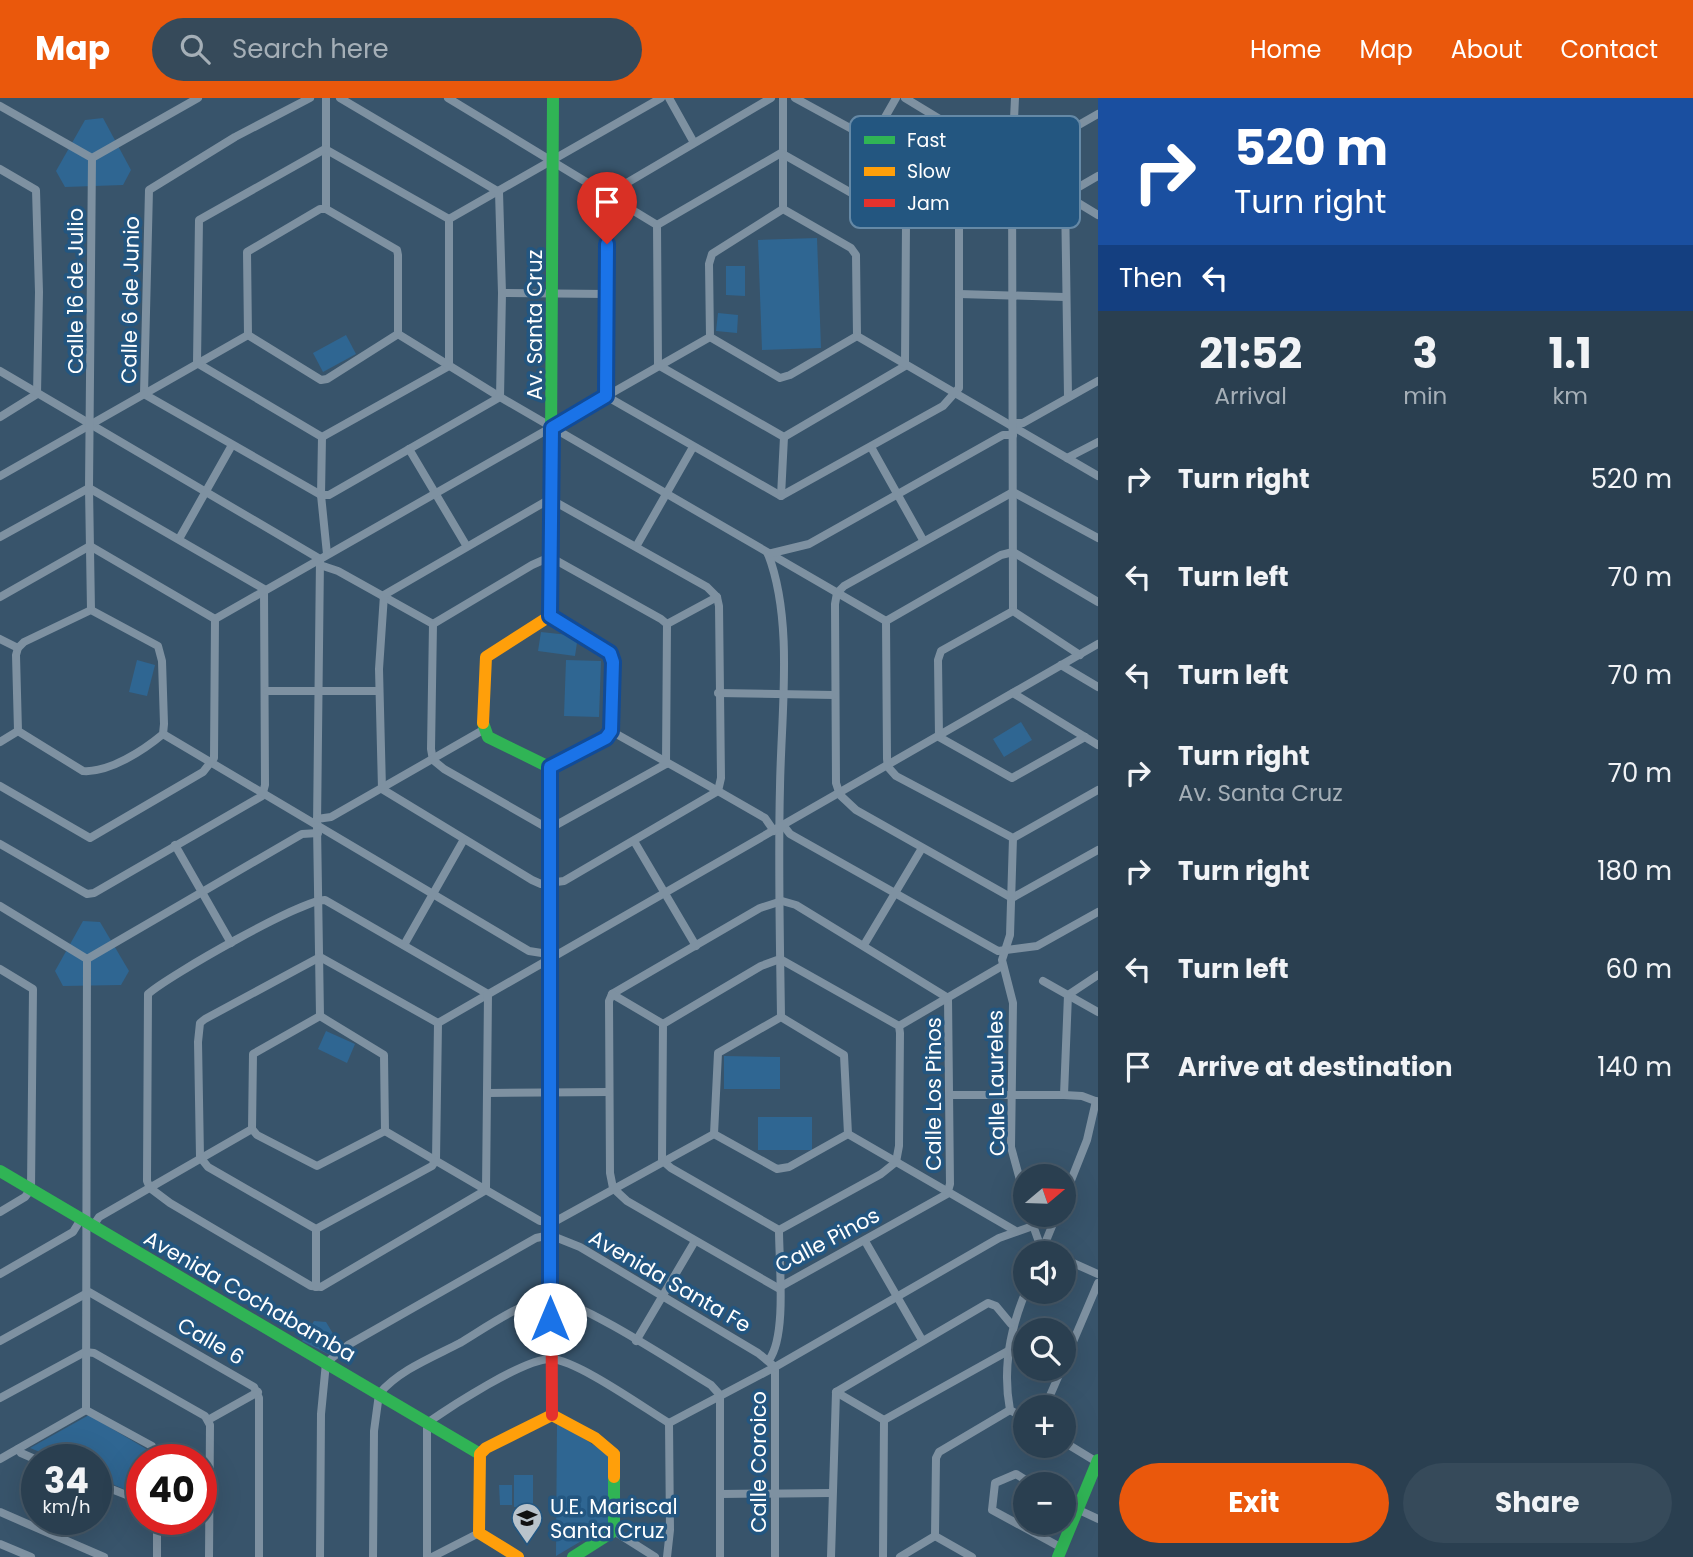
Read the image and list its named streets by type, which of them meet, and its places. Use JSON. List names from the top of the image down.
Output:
{
  "streets": {
    "street": [
      "Calle 16 de Julio",
      "Calle 6 de Junio",
      "Av. Santa Cruz",
      "Calle Laureles",
      "Calle Los Pinos",
      "Calle Pinos",
      "Avenida Santa Fe",
      "Avenida Cochabamba",
      "Calle 6",
      "Calle Coroico"
    ]
  },
  "crossings": [
    ["Calle Los Pinos", "Calle Pinos"],
    ["Calle Pinos", "Calle Coroico"],
    ["Avenida Santa Fe", "Calle Coroico"]
  ],
  "places": {
    "school or university": ["U.E. Mariscal Santa Cruz"]
  },
  "legend": ["Fast", "Slow", "Jam"],
  "north": "right",
  "page": {
    "header": "Map",
    "search": "Search here",
    "nav": [
      "Home",
      "Map",
      "About",
      "Contact"
    ],
    "turn": ["520 m", "Turn right"],
    "then": "Then",
    "eta": [
      "21:52",
      "Arrival",
      "3",
      "min",
      "1.1",
      "km"
    ],
    "list": [
      {
        "name": "Turn right",
        "value": "520 m"
      },
      {
        "name": "Turn left",
        "value": "70 m"
      },
      {
        "name": "Turn left",
        "value": "70 m"
      },
      {
        "name": "Turn right",
        "note": "Av. Santa Cruz",
        "value": "70 m"
      },
      {
        "name": "Turn right",
        "value": "180 m"
      },
      {
        "name": "Turn left",
        "value": "60 m"
      },
      {
        "name": "Arrive at destination",
        "value": "140 m"
      }
    ],
    "map_buttons": ["+", "−"],
    "speed": "34 km/h",
    "limit": "40",
    "buttons": ["Exit", "Share"]
  }
}
